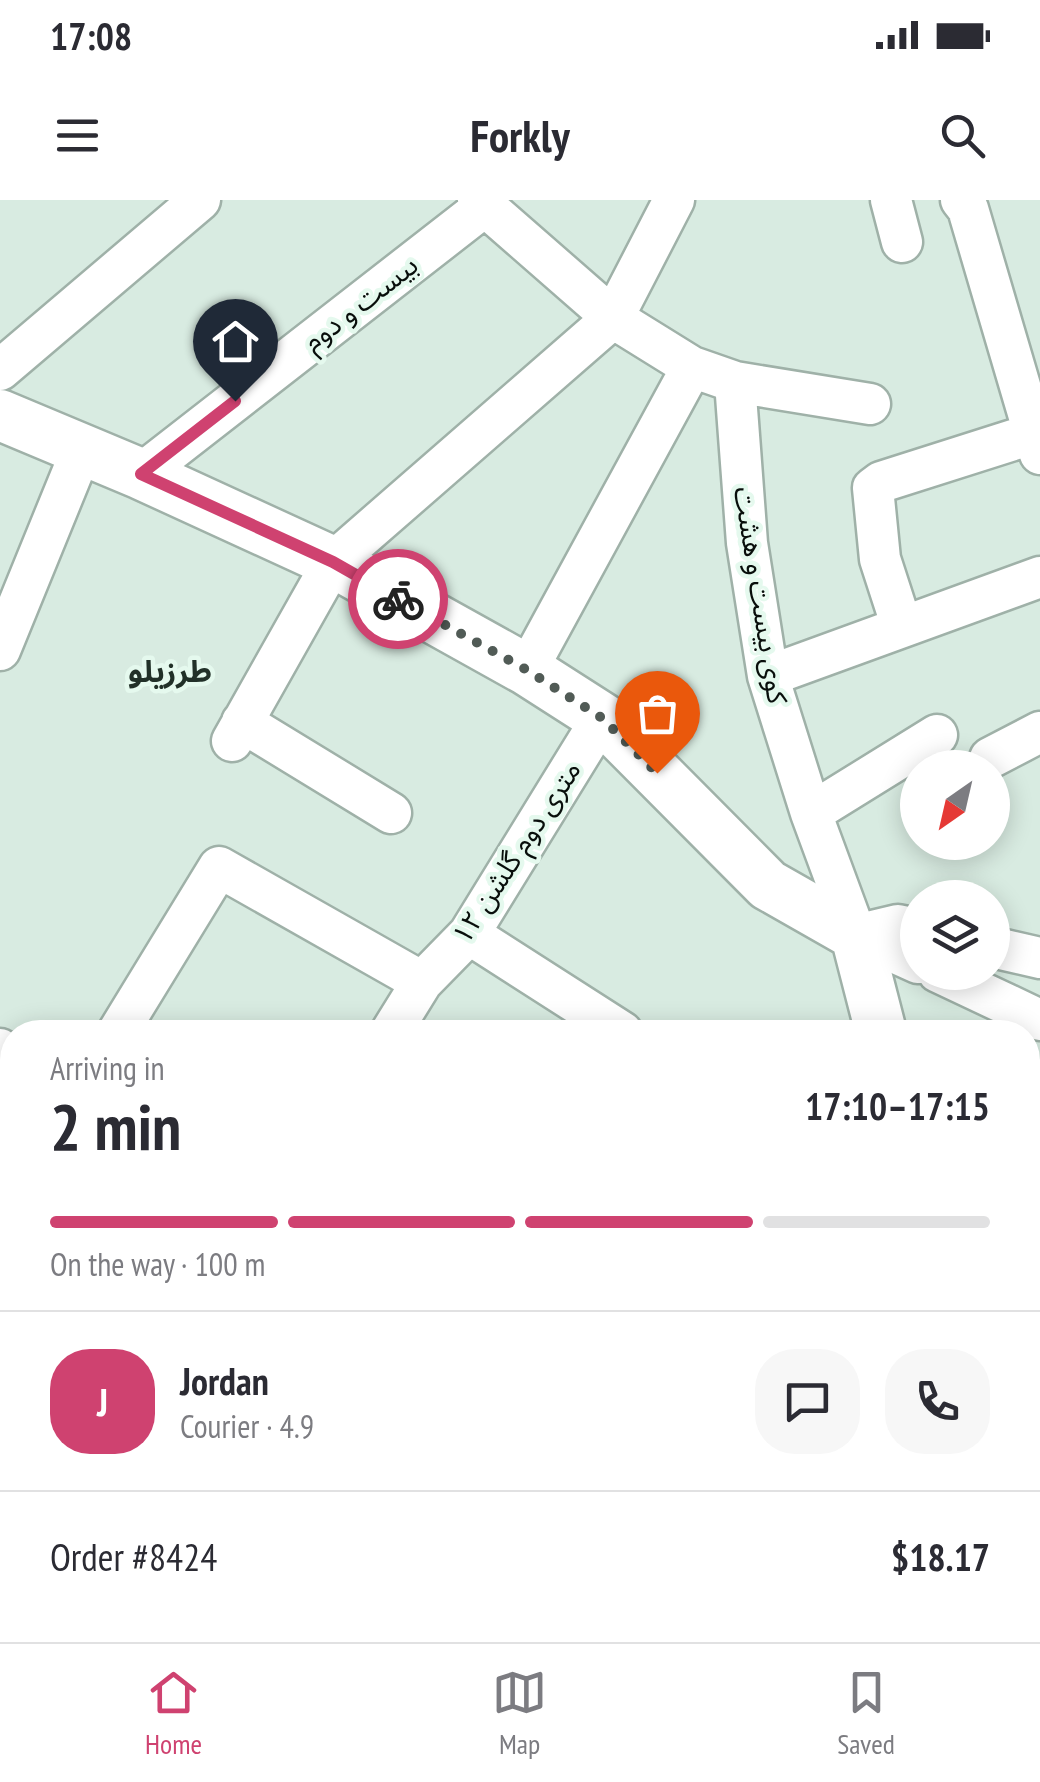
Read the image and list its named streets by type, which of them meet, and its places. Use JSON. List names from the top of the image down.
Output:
{
  "streets": {
    "street": ["بیست و دوم", "کوی بیست و هشت", "۱۲ متری دوم گلشن"]
  },
  "districts": ["طرزیلو"],
  "north": "bottom left",
  "page": {
    "status": "17:08",
    "header": "Forkly",
    "heading": ["2 min", "Arriving in", "17:10–17:15"],
    "panel": [
      "Jordan",
      "Courier · 4.9",
      "Order #8424",
      "$18.17"
    ],
    "bar": "On the way · 100 m",
    "round": "J",
    "tabs": ["Home", "Map", "Saved"]
  }
}
